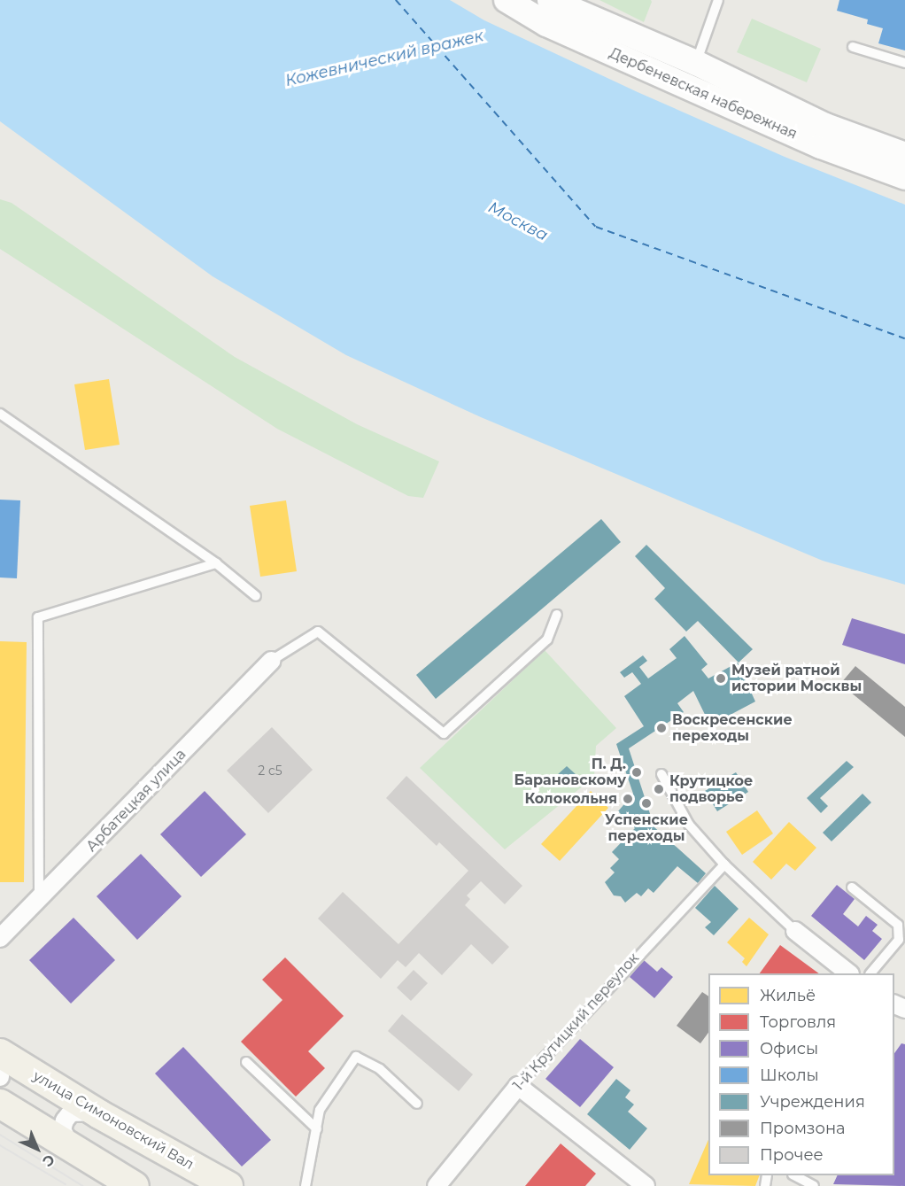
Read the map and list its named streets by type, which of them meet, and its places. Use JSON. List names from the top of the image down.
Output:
{
  "streets": {
    "main road": ["Дербеневская набережная", "улица Симоновский Вал"],
    "street": ["Арбатецкая улица", "1-й Крутицкий переулок"]
  },
  "water": ["Кожевнический вражек", "Москва"],
  "places": [
    "Музей ратной истории Москвы",
    "Воскресенские переходы",
    "П. Д. Барановскому",
    "Крутицкое подворье",
    "Колокольня",
    "Успенские переходы"
  ],
  "house_numbers": ["2 c5"],
  "legend": [
    "Жильё",
    "Торговля",
    "Офисы",
    "Школы",
    "Учреждения",
    "Промзона",
    "Прочее"
  ],
  "north": "bottom right"
}
